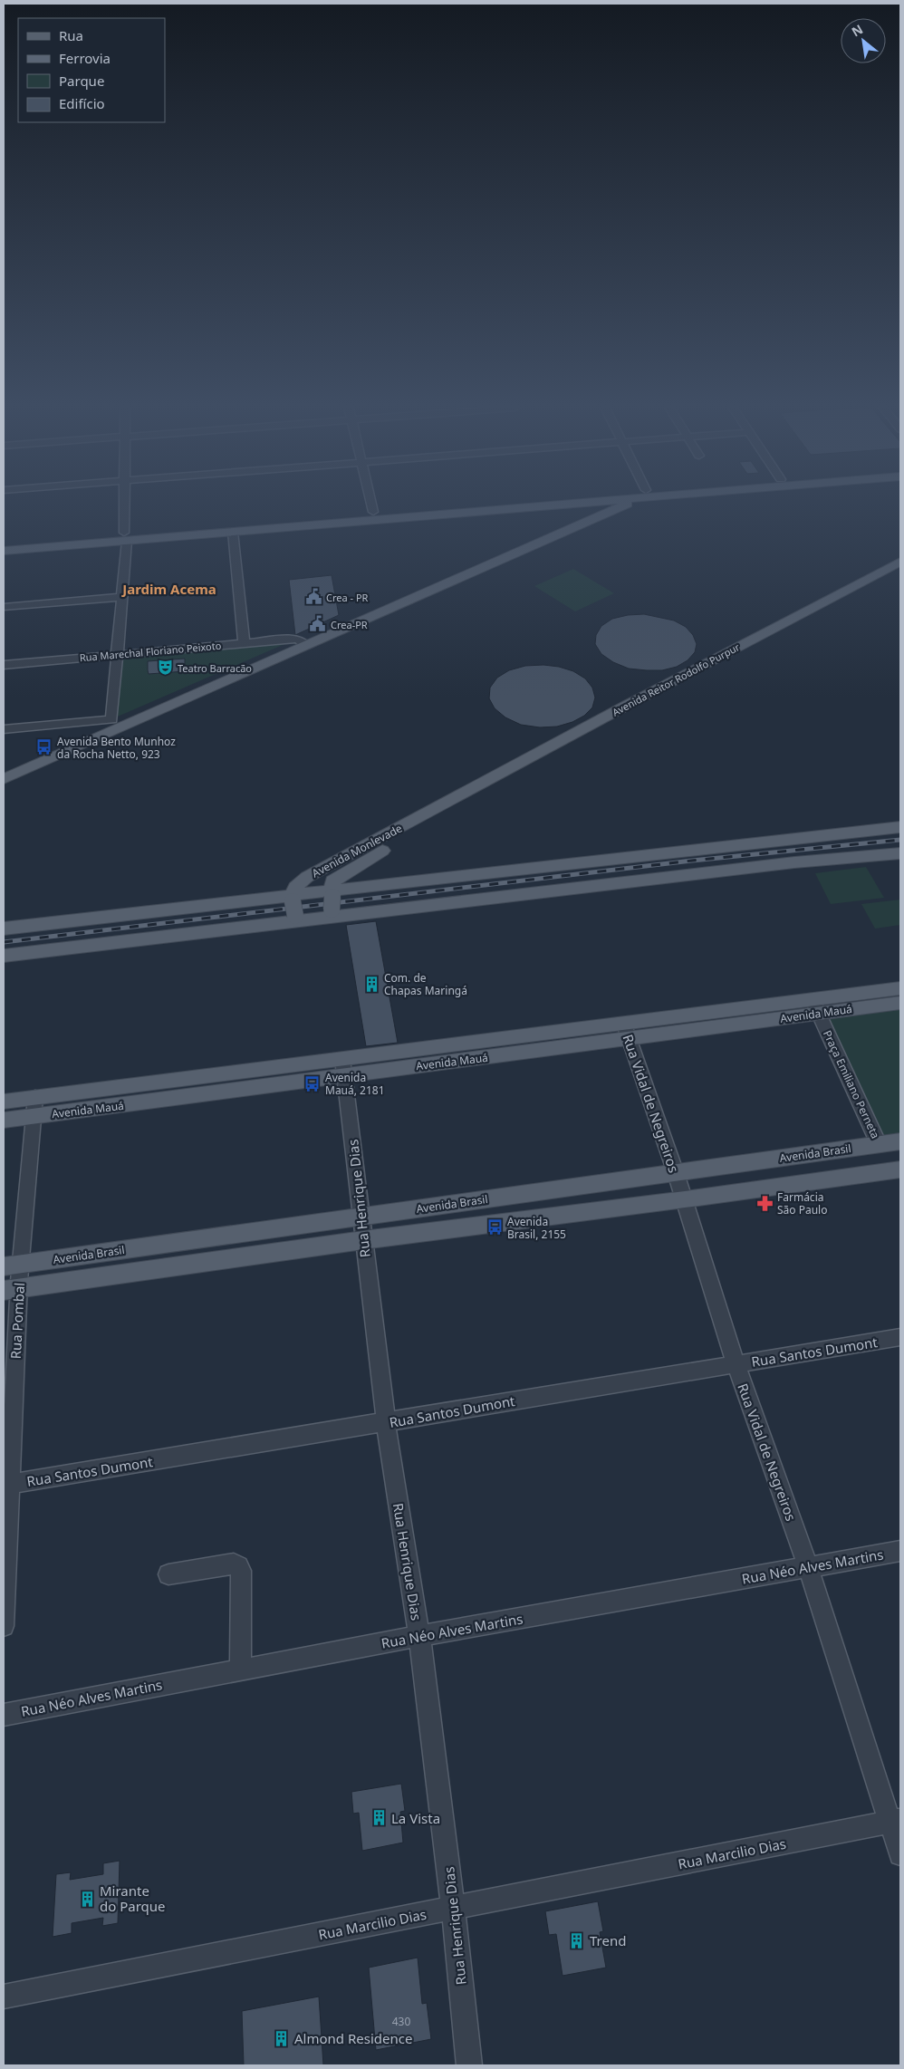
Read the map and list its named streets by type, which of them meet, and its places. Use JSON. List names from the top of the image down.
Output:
{
  "streets": {
    "main road": [
      "Avenida Reitor Rodolfo Purpur",
      "Avenida Monlevade",
      "Avenida Mauá",
      "Avenida Brasil"
    ],
    "street": [
      "Rua Marechal Floriano Peixoto",
      "Praça Emiliano Perneta",
      "Rua Vidal de Negreiros",
      "Rua Henrique Dias",
      "Rua Pombal",
      "Rua Santos Dumont",
      "Rua Néo Alves Martins",
      "Rua Marcilio Dias"
    ]
  },
  "crossings": [
    ["Avenida Reitor Rodolfo Purpur", "Avenida Monlevade"],
    ["Avenida Mauá", "Praça Emiliano Perneta"],
    ["Avenida Mauá", "Rua Vidal de Negreiros"],
    ["Avenida Mauá", "Rua Henrique Dias"],
    ["Avenida Mauá", "Rua Pombal"],
    ["Praça Emiliano Perneta", "Avenida Brasil"],
    ["Rua Vidal de Negreiros", "Avenida Brasil"],
    ["Rua Vidal de Negreiros", "Rua Santos Dumont"],
    ["Rua Vidal de Negreiros", "Rua Néo Alves Martins"],
    ["Rua Vidal de Negreiros", "Rua Marcilio Dias"],
    ["Avenida Brasil", "Rua Henrique Dias"],
    ["Avenida Brasil", "Rua Pombal"],
    ["Rua Henrique Dias", "Rua Santos Dumont"],
    ["Rua Henrique Dias", "Rua Néo Alves Martins"],
    ["Rua Henrique Dias", "Rua Marcilio Dias"],
    ["Rua Pombal", "Rua Santos Dumont"]
  ],
  "districts": ["Jardim Acema"],
  "places": {
    "public building": ["Crea - PR", "Crea-PR"],
    "theatre": ["Teatro Barracão"],
    "bus stop": ["Avenida Bento Munhoz da Rocha Netto, 923", "Avenida Mauá, 2181", "Avenida Brasil, 2155"],
    "building": [
      "Com. de Chapas Maringá",
      "La Vista",
      "Mirante do Parque",
      "Trend",
      "Almond Residence"
    ],
    "pharmacy": ["Farmácia São Paulo"]
  },
  "house_numbers": ["430"],
  "legend": [
    "Rua",
    "Ferrovia",
    "Parque",
    "Edifício"
  ],
  "north": "top left"
}
